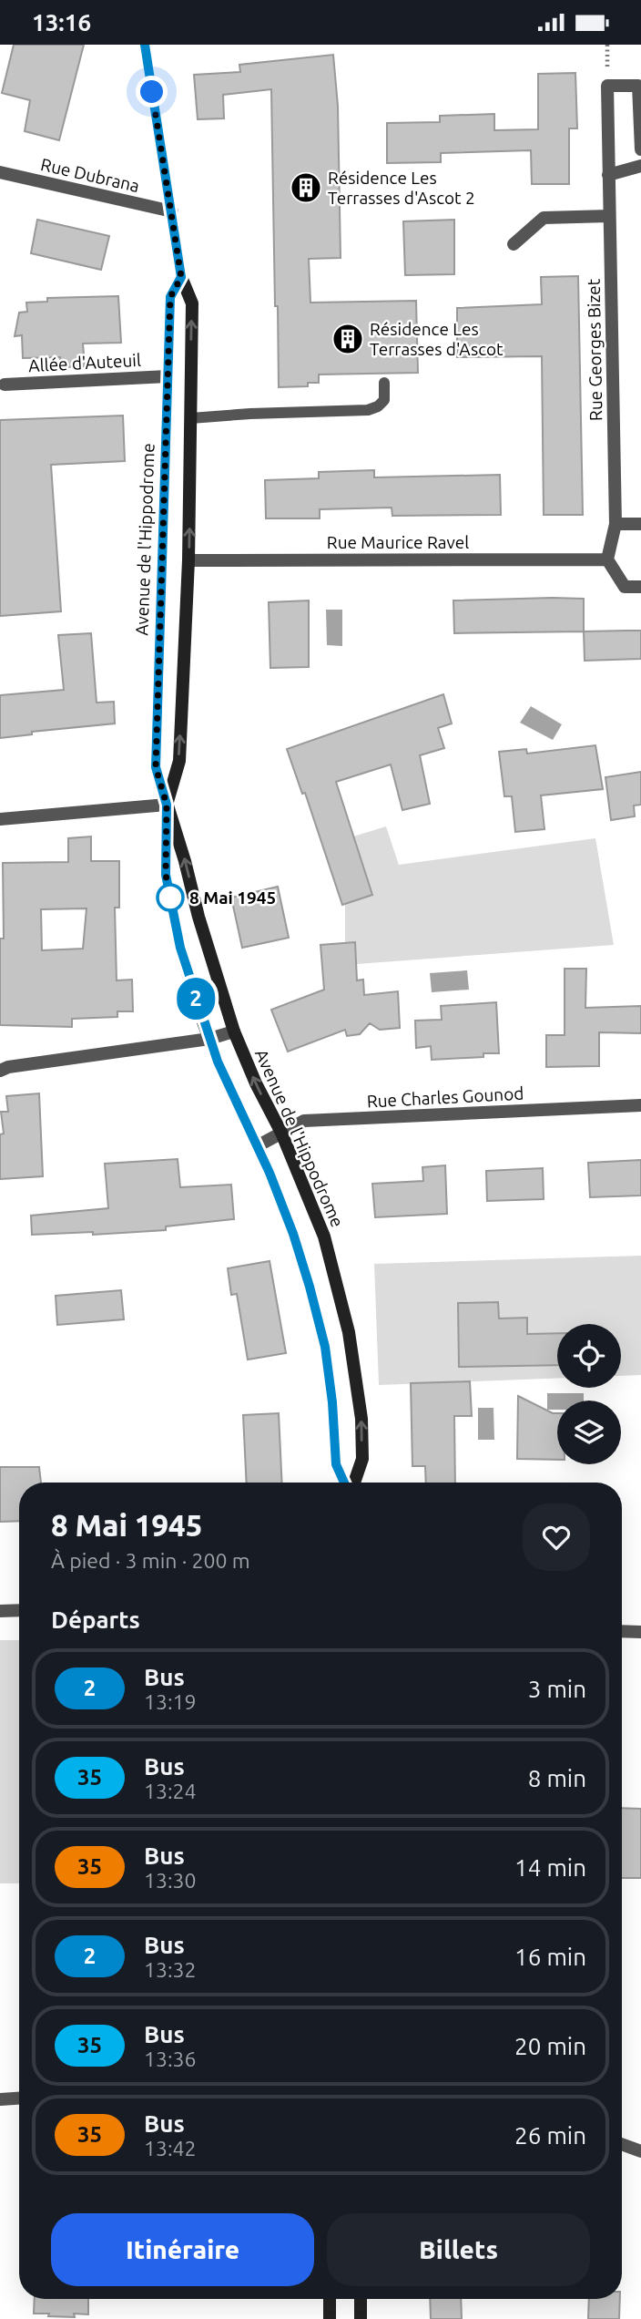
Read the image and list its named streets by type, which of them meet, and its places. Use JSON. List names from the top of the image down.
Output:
{
  "streets": {
    "street": [
      "Rue Dubrana",
      "Rue Georges Bizet",
      "Allée d'Auteuil",
      "Avenue de l'Hippodrome",
      "Rue Maurice Ravel",
      "Rue Charles Gounod"
    ]
  },
  "crossings": [
    ["Rue Dubrana", "Avenue de l'Hippodrome"],
    ["Allée d'Auteuil", "Avenue de l'Hippodrome"],
    ["Avenue de l'Hippodrome", "Rue Maurice Ravel"],
    ["Avenue de l'Hippodrome", "Rue Charles Gounod"]
  ],
  "places": {
    "building": ["Résidence Les Terrasses d'Ascot 2", "Résidence Les Terrasses d'Ascot"],
    "other": ["8 Mai 1945"]
  },
  "lines": ["bus line 2"],
  "page": {
    "status": "13:16",
    "on_map": "2",
    "heading": [
      ["8 Mai 1945", "À pied · 3 min · 200 m"],
      "Départs"
    ],
    "list": [
      {
        "mark": "2",
        "name": "Bus",
        "note": "13:19",
        "value": "3 min"
      },
      {
        "mark": "35",
        "name": "Bus",
        "note": "13:24",
        "value": "8 min"
      },
      {
        "mark": "35",
        "name": "Bus",
        "note": "13:30",
        "value": "14 min"
      },
      {
        "mark": "2",
        "name": "Bus",
        "note": "13:32",
        "value": "16 min"
      },
      {
        "mark": "35",
        "name": "Bus",
        "note": "13:36",
        "value": "20 min"
      },
      {
        "mark": "35",
        "name": "Bus",
        "note": "13:42",
        "value": "26 min"
      }
    ],
    "buttons": ["Itinéraire", "Billets"]
  }
}
